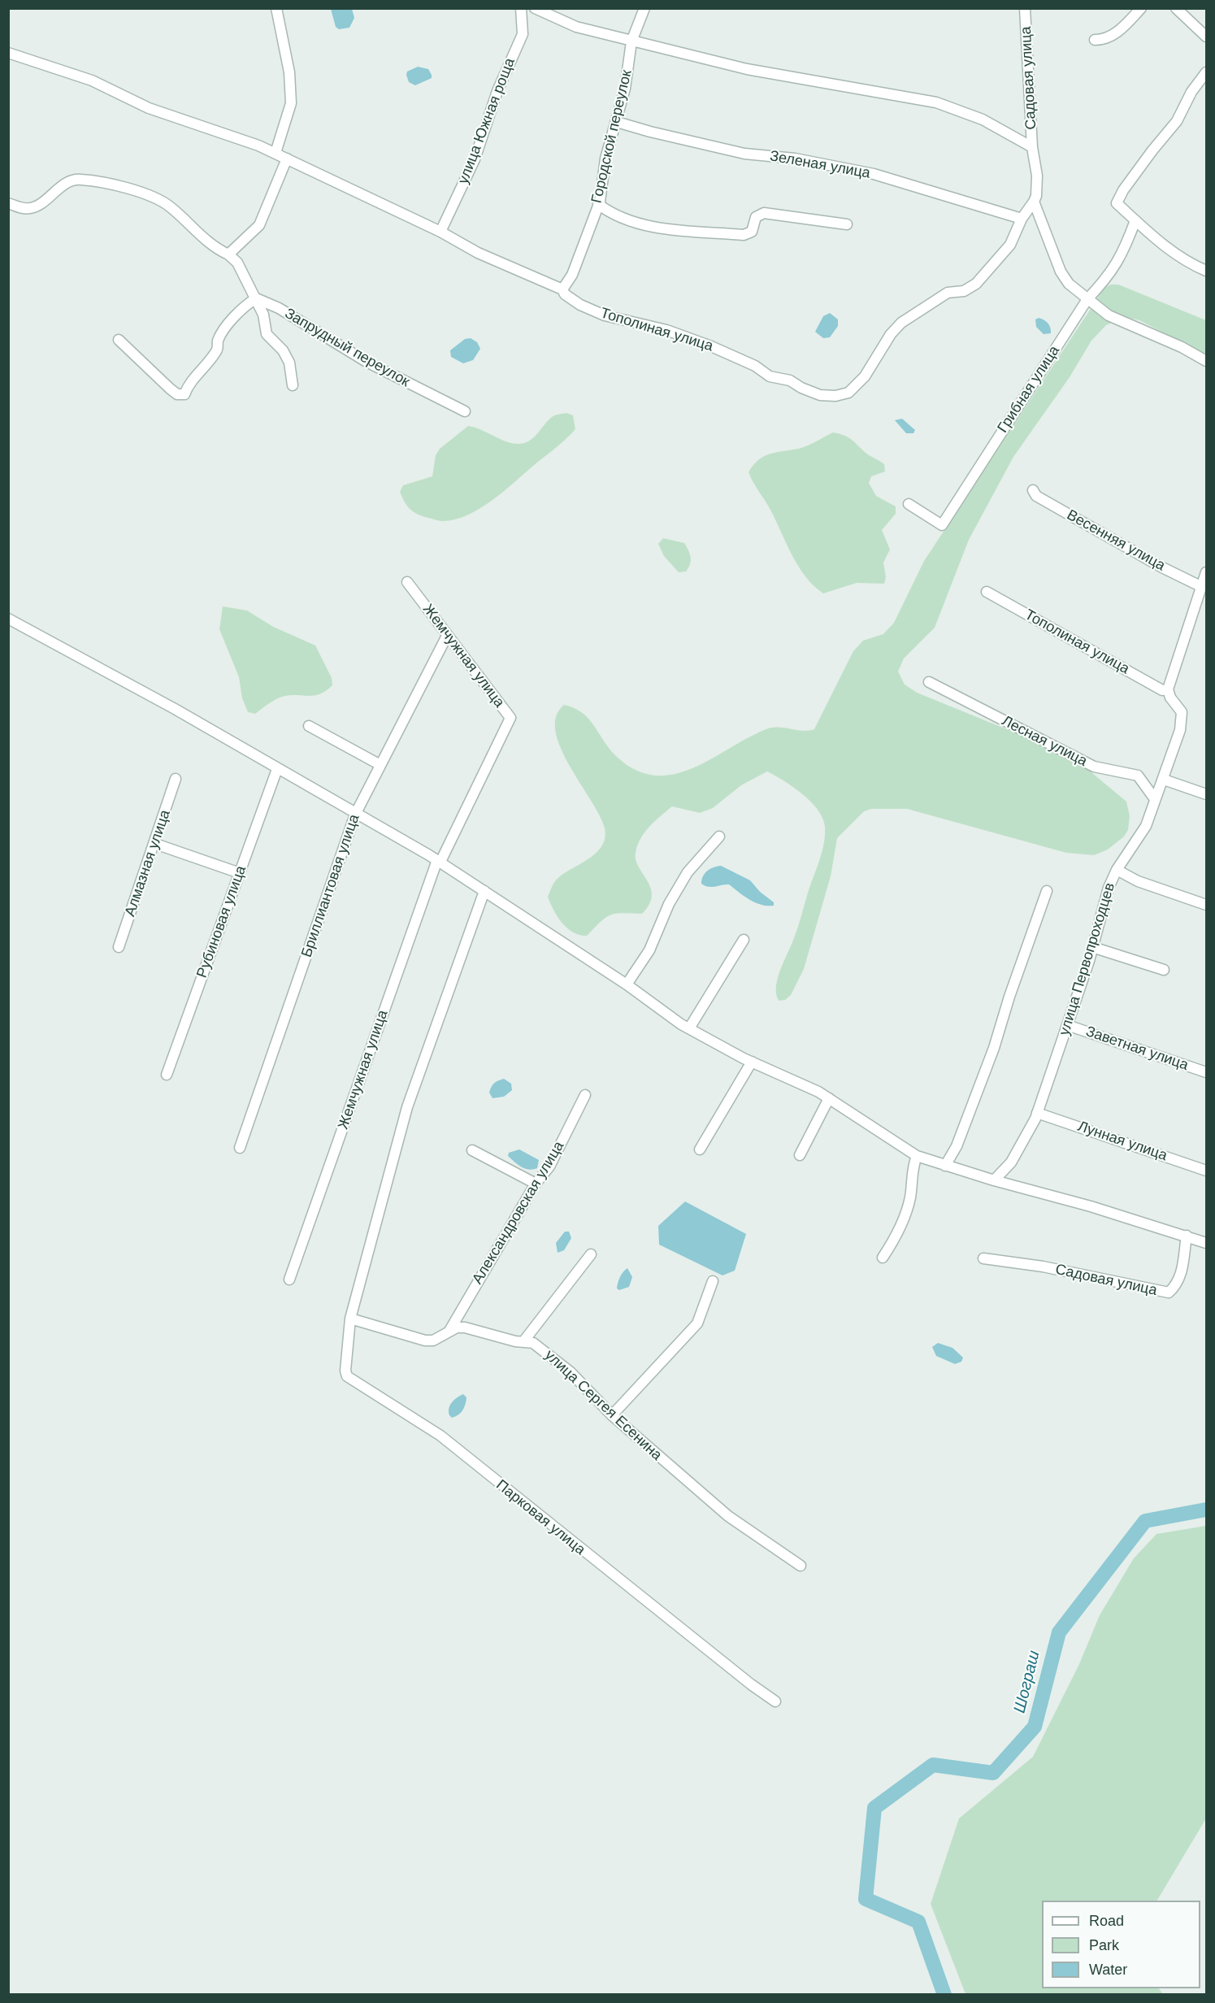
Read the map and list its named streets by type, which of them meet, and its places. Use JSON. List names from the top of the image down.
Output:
{
  "streets": {
    "street": [
      "Садовая улица",
      "улица Южная роща",
      "Городской переулок",
      "Зеленая улица",
      "Тополиная улица",
      "Запрудный переулок",
      "Грибная улица",
      "Весенняя улица",
      "Жемчужная улица",
      "Лесная улица",
      "Алмазная улица",
      "Бриллиантовая улица",
      "Рубиновая улица",
      "улица Первопроходцев",
      "Заветная улица",
      "Лунная улица",
      "Александровская улица",
      "улица Сергея Есенина",
      "Парковая улица"
    ]
  },
  "crossings": [
    ["Садовая улица", "Тополиная улица"],
    ["улица Южная роща", "Тополиная улица"],
    ["Городской переулок", "Зеленая улица"],
    ["Городской переулок", "Тополиная улица"],
    ["Зеленая улица", "Тополиная улица"],
    ["Тополиная улица", "улица Первопроходцев"],
    ["Жемчужная улица", "Бриллиантовая улица"],
    ["Лесная улица", "улица Первопроходцев"],
    ["улица Первопроходцев", "Заветная улица"],
    ["улица Первопроходцев", "Лунная улица"],
    ["Александровская улица", "улица Сергея Есенина"],
    ["улица Сергея Есенина", "Парковая улица"]
  ],
  "water": ["Шограш"],
  "legend": ["Road", "Park", "Water"]
}
